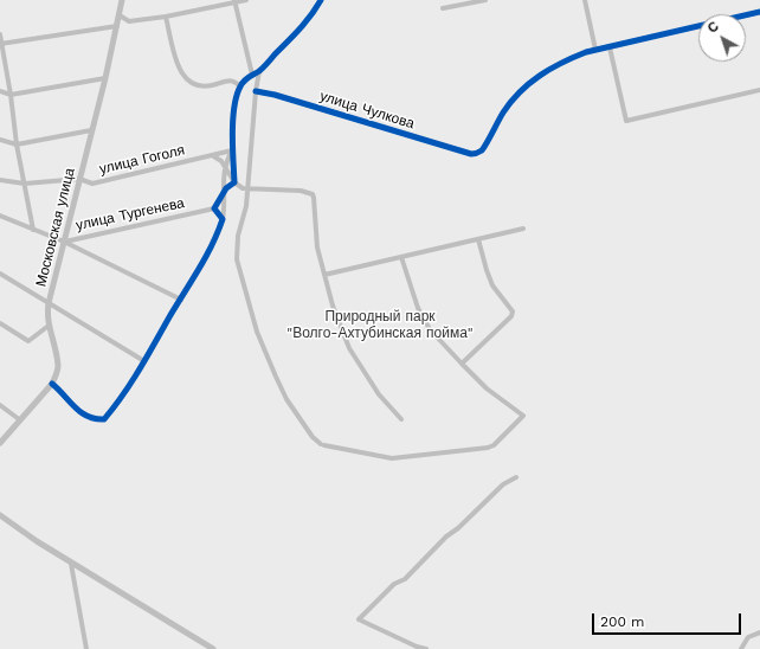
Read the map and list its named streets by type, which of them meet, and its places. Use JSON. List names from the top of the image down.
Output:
{
  "streets": {
    "street": [
      "улица Чулкова",
      "улица Гоголя",
      "улица Тургенева",
      "Московская улица"
    ]
  },
  "crossings": [
    ["улица Гоголя", "Московская улица"],
    ["улица Тургенева", "Московская улица"]
  ],
  "parks": ["Природный парк \"Волго-Ахтубинская пойма\""],
  "scale_bar": "200 m",
  "north": "top left"
}
